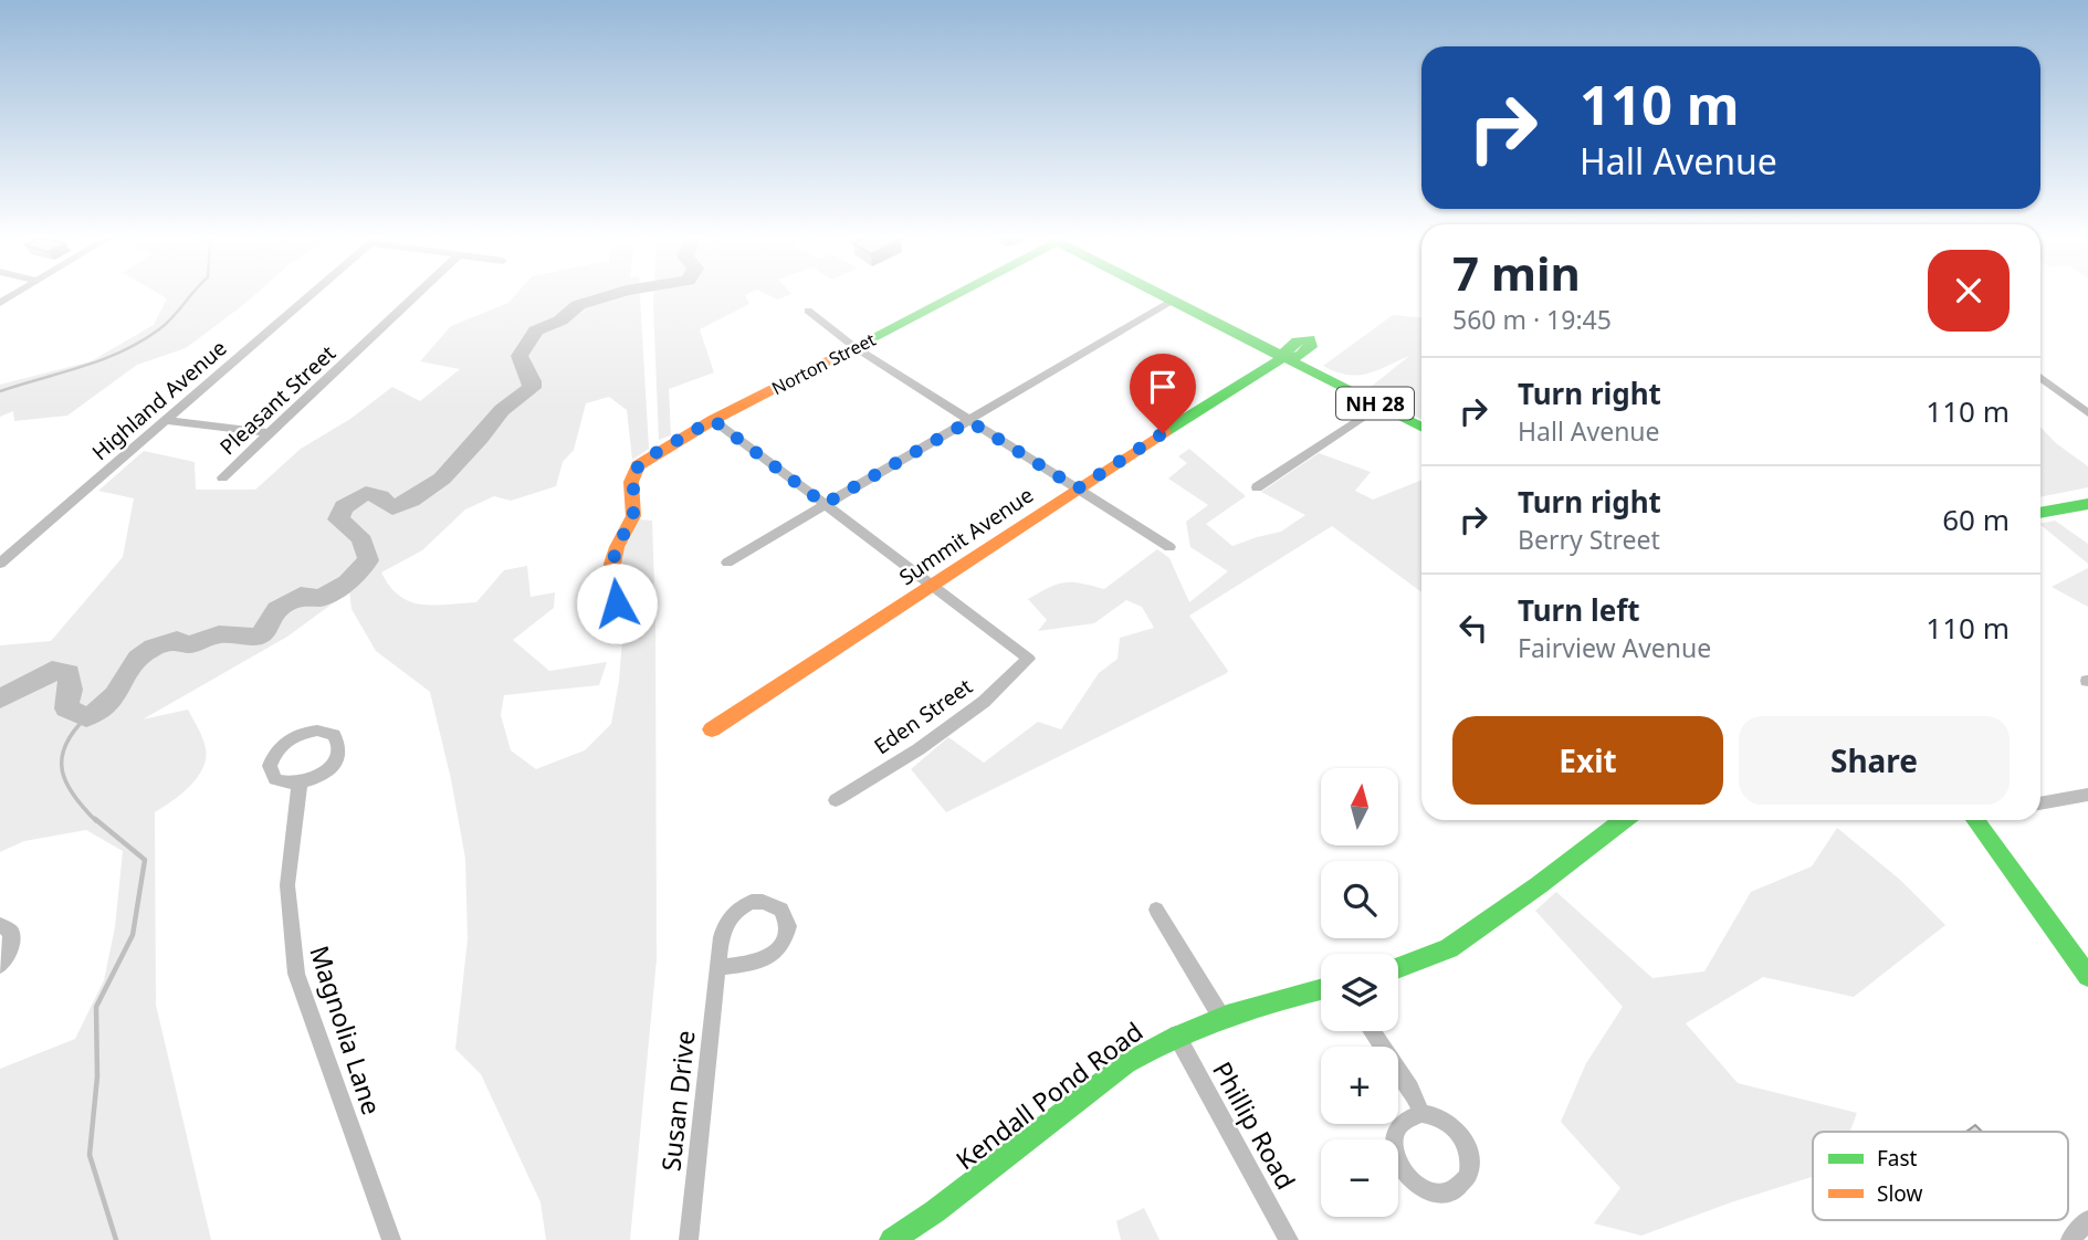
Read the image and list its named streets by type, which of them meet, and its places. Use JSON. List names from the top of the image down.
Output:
{
  "streets": {
    "street": [
      "Norton Street",
      "Highland Avenue",
      "Pleasant Street",
      "NH 28",
      "Summit Avenue",
      "Eden Street",
      "Magnolia Lane",
      "Kendall Pond Road",
      "Susan Drive",
      "Phillip Road"
    ]
  },
  "crossings": [
    ["NH 28", "Summit Avenue"],
    ["Summit Avenue", "Eden Street"],
    ["Kendall Pond Road", "Phillip Road"]
  ],
  "legend": ["Fast", "Slow"],
  "north": "top",
  "page": {
    "turn": ["110 m", "Hall Avenue"],
    "heading": ["7 min", "560 m · 19:45"],
    "list": [
      {
        "name": "Turn right",
        "note": "Hall Avenue",
        "value": "110 m"
      },
      {
        "name": "Turn right",
        "note": "Berry Street",
        "value": "60 m"
      },
      {
        "name": "Turn left",
        "note": "Fairview Avenue",
        "value": "110 m"
      }
    ],
    "buttons": ["Exit", "Share"],
    "map_buttons": ["+", "−"]
  }
}
